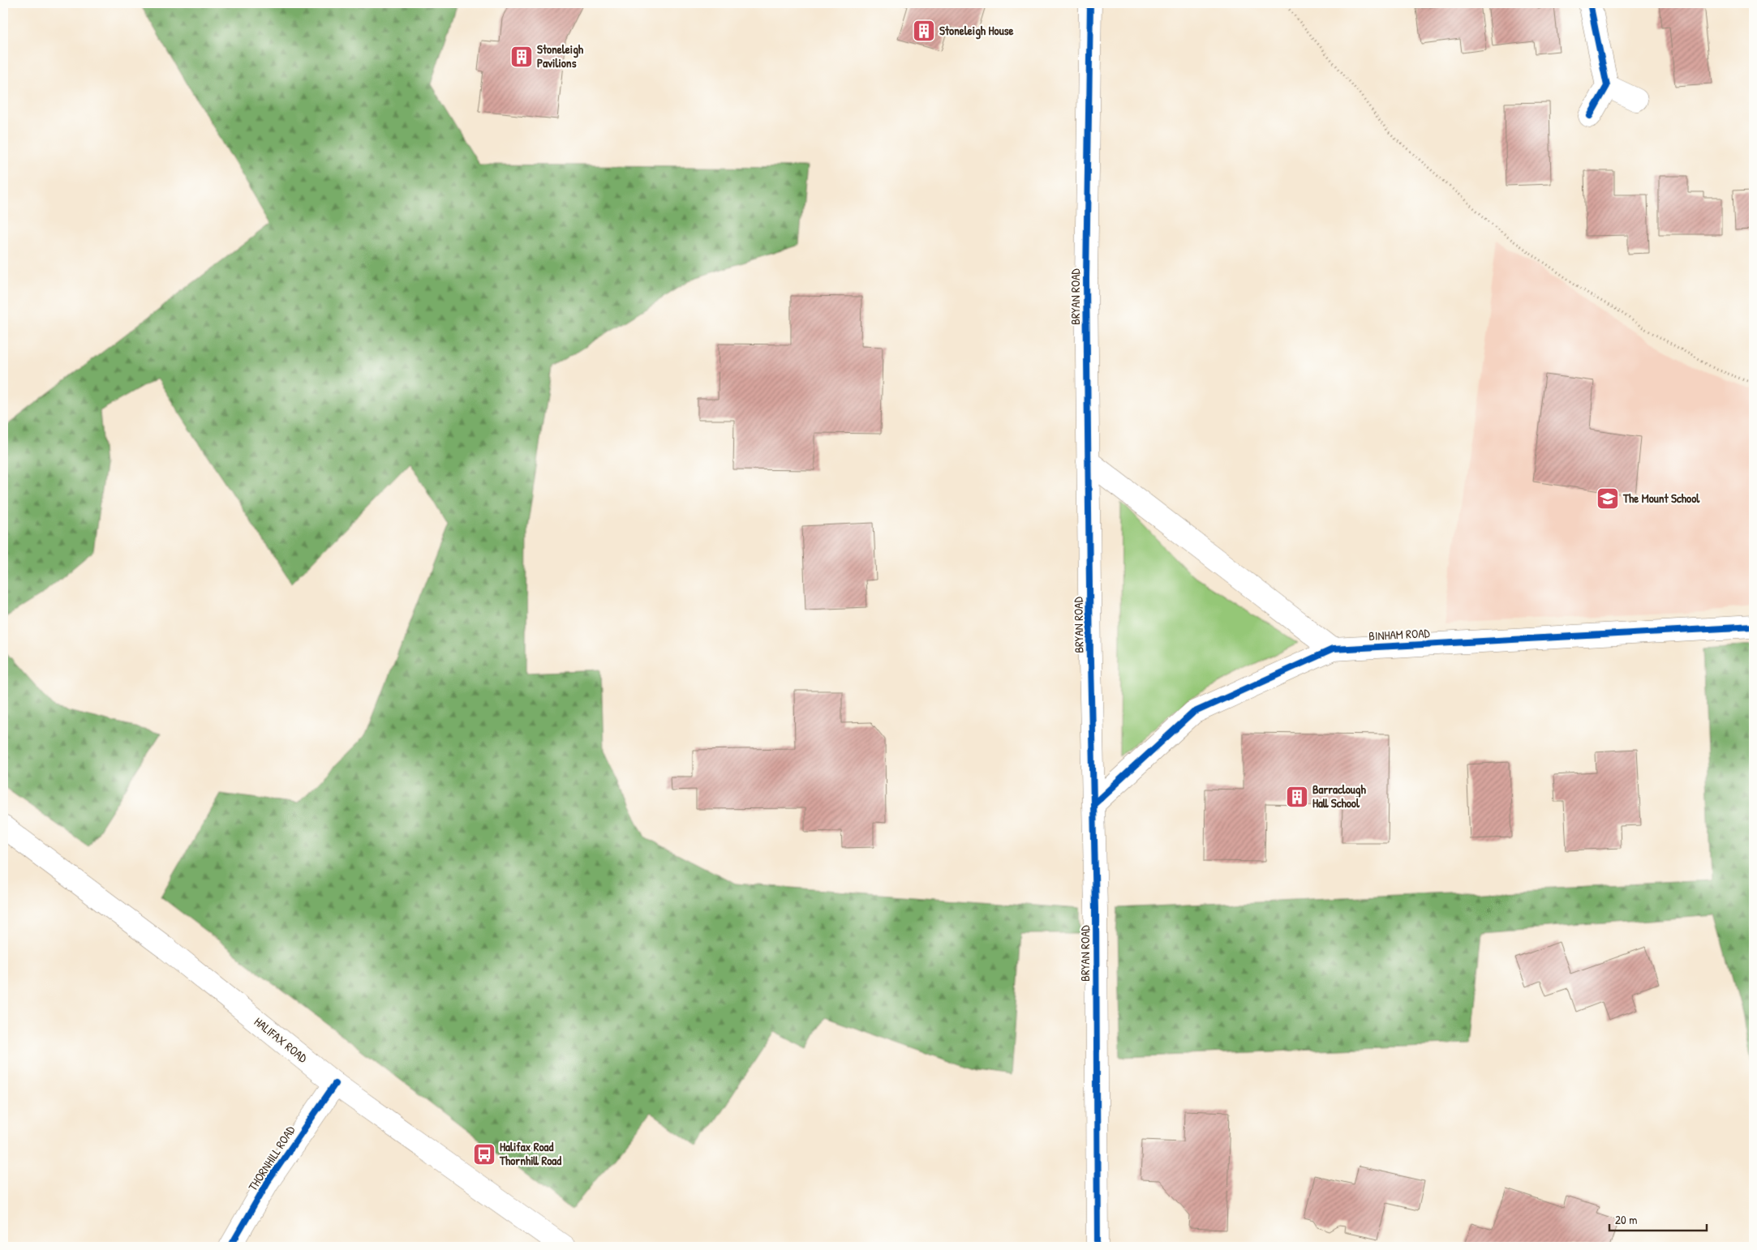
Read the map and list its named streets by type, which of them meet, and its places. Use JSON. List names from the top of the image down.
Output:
{
  "streets": {
    "main road": [
      "BRYAN ROAD",
      "BINHAM ROAD",
      "HALIFAX ROAD",
      "THORNHILL ROAD"
    ]
  },
  "crossings": [
    ["BRYAN ROAD", "BINHAM ROAD"],
    ["HALIFAX ROAD", "THORNHILL ROAD"]
  ],
  "places": {
    "building": ["Stoneleigh House", "Stoneleigh Pavilions", "Barraclough Hall School"],
    "school or university": ["The Mount School"],
    "bus stop": ["Halifax Road Thornhill Road"]
  },
  "scale_bar": "20 m"
}
